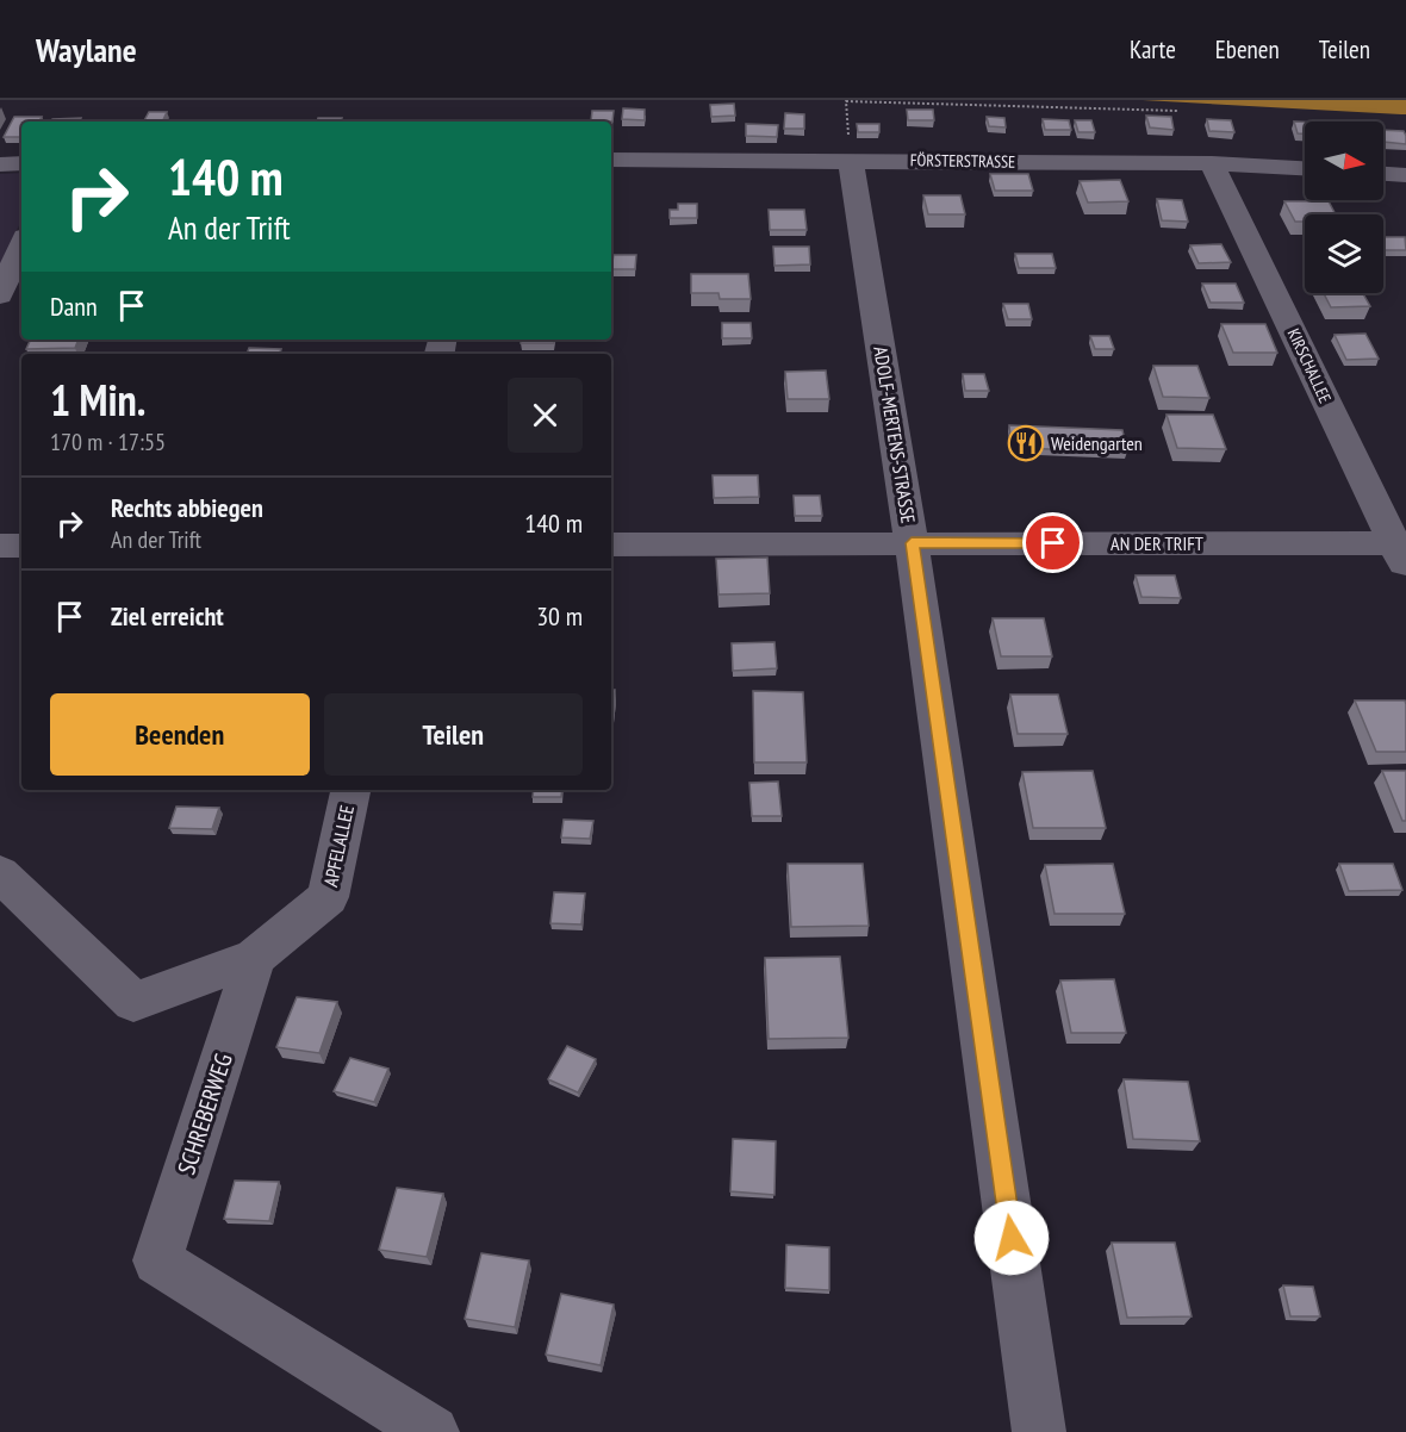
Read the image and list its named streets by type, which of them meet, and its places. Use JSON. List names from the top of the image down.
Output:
{
  "streets": {
    "street": [
      "FÖRSTERSTRASSE",
      "KIRSCHALLEE",
      "ADOLF-MERTENS-STRASSE",
      "AN DER TRIFT",
      "APFELALLEE",
      "SCHREBERWEG"
    ]
  },
  "crossings": [
    ["FÖRSTERSTRASSE", "KIRSCHALLEE"],
    ["FÖRSTERSTRASSE", "ADOLF-MERTENS-STRASSE"],
    ["KIRSCHALLEE", "AN DER TRIFT"],
    ["ADOLF-MERTENS-STRASSE", "AN DER TRIFT"],
    ["APFELALLEE", "SCHREBERWEG"]
  ],
  "places": {
    "restaurant": ["Weidengarten"]
  },
  "north": "right",
  "page": {
    "header": "Waylane",
    "nav": ["Karte", "Ebenen", "Teilen"],
    "turn": ["140 m", "An der Trift"],
    "then": "Dann",
    "heading": ["1 Min.", "170 m · 17:55"],
    "list": [
      {
        "name": "Rechts abbiegen",
        "note": "An der Trift",
        "value": "140 m"
      },
      {
        "name": "Ziel erreicht",
        "value": "30 m"
      }
    ],
    "buttons": ["Beenden", "Teilen"]
  }
}
